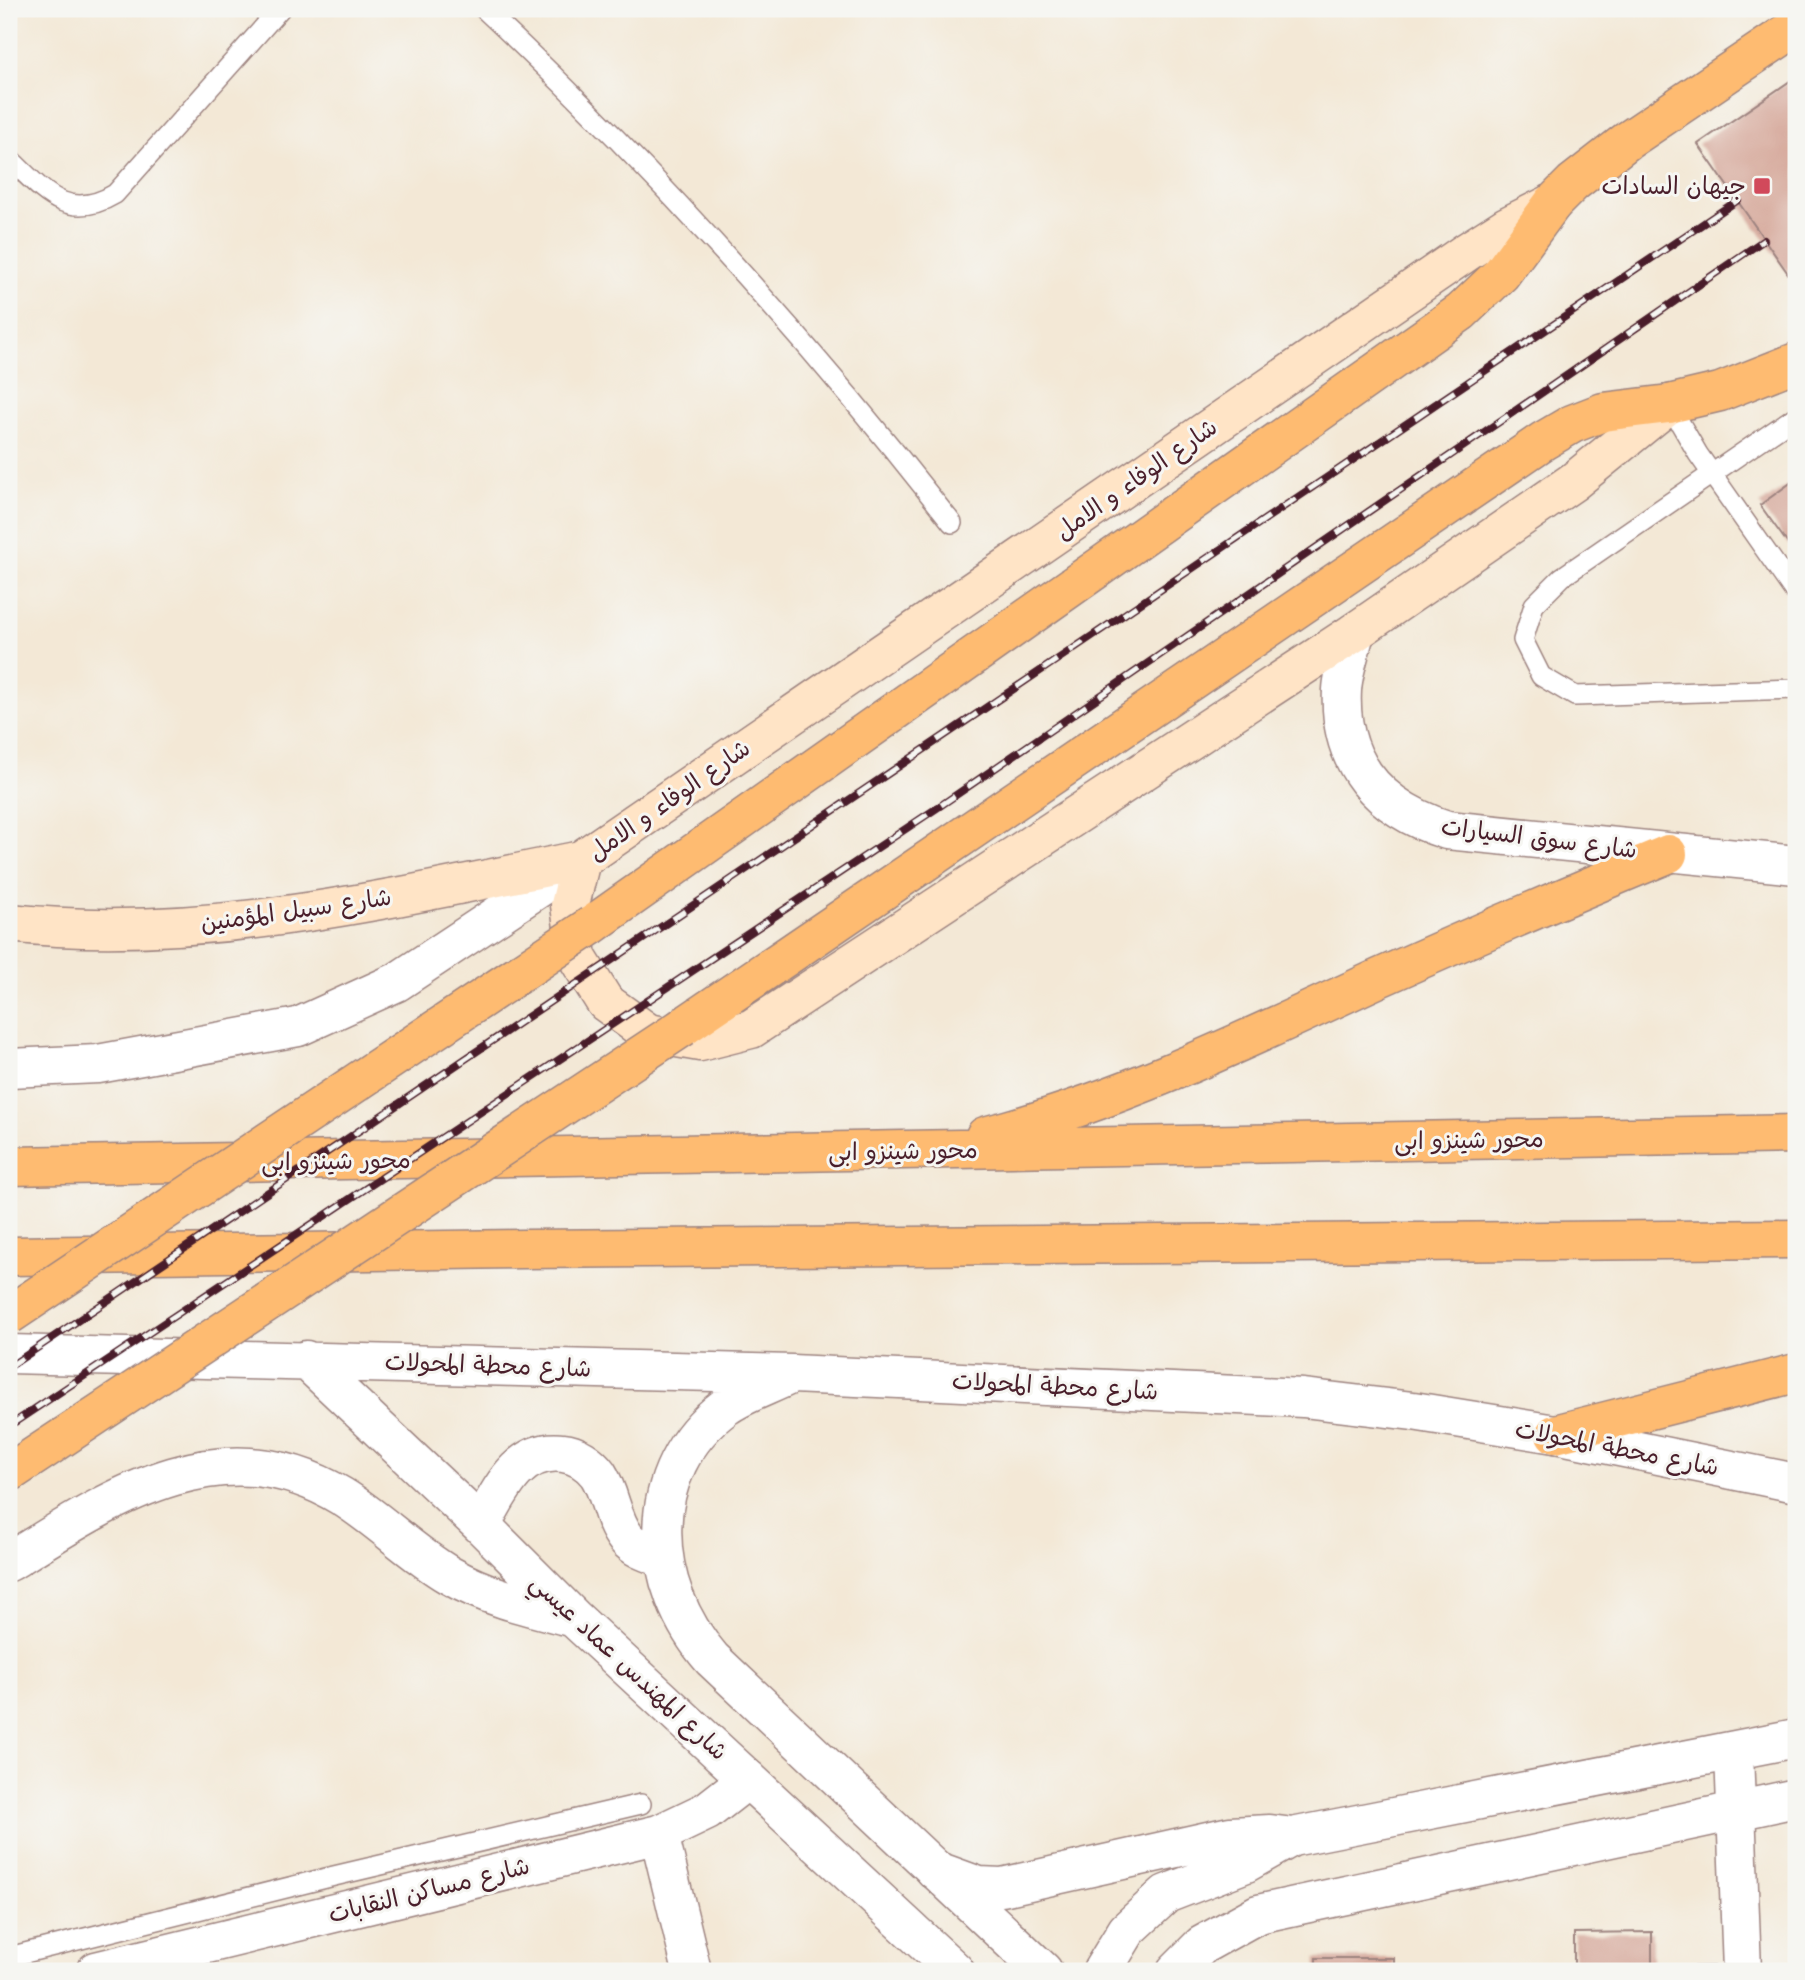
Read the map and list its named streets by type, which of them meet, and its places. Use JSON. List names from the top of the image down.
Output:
{
  "streets": {
    "main road": ["شارع الوفاء و الامل", "شارع سبيل المؤمنين", "محور شينزو ابى"],
    "street": [
      "شارع سوق السيارات",
      "شارع محطة المحولات",
      "شارع المهندس عماد عيسي",
      "شارع مساكن النقابات"
    ]
  },
  "crossings": [
    ["شارع الوفاء و الامل", "شارع سوق السيارات"],
    ["شارع الوفاء و الامل", "شارع سبيل المؤمنين"],
    ["شارع محطة المحولات", "شارع المهندس عماد عيسي"],
    ["شارع المهندس عماد عيسي", "شارع مساكن النقابات"]
  ],
  "places": {
    "transit": ["جيهان السادات"]
  }
}
